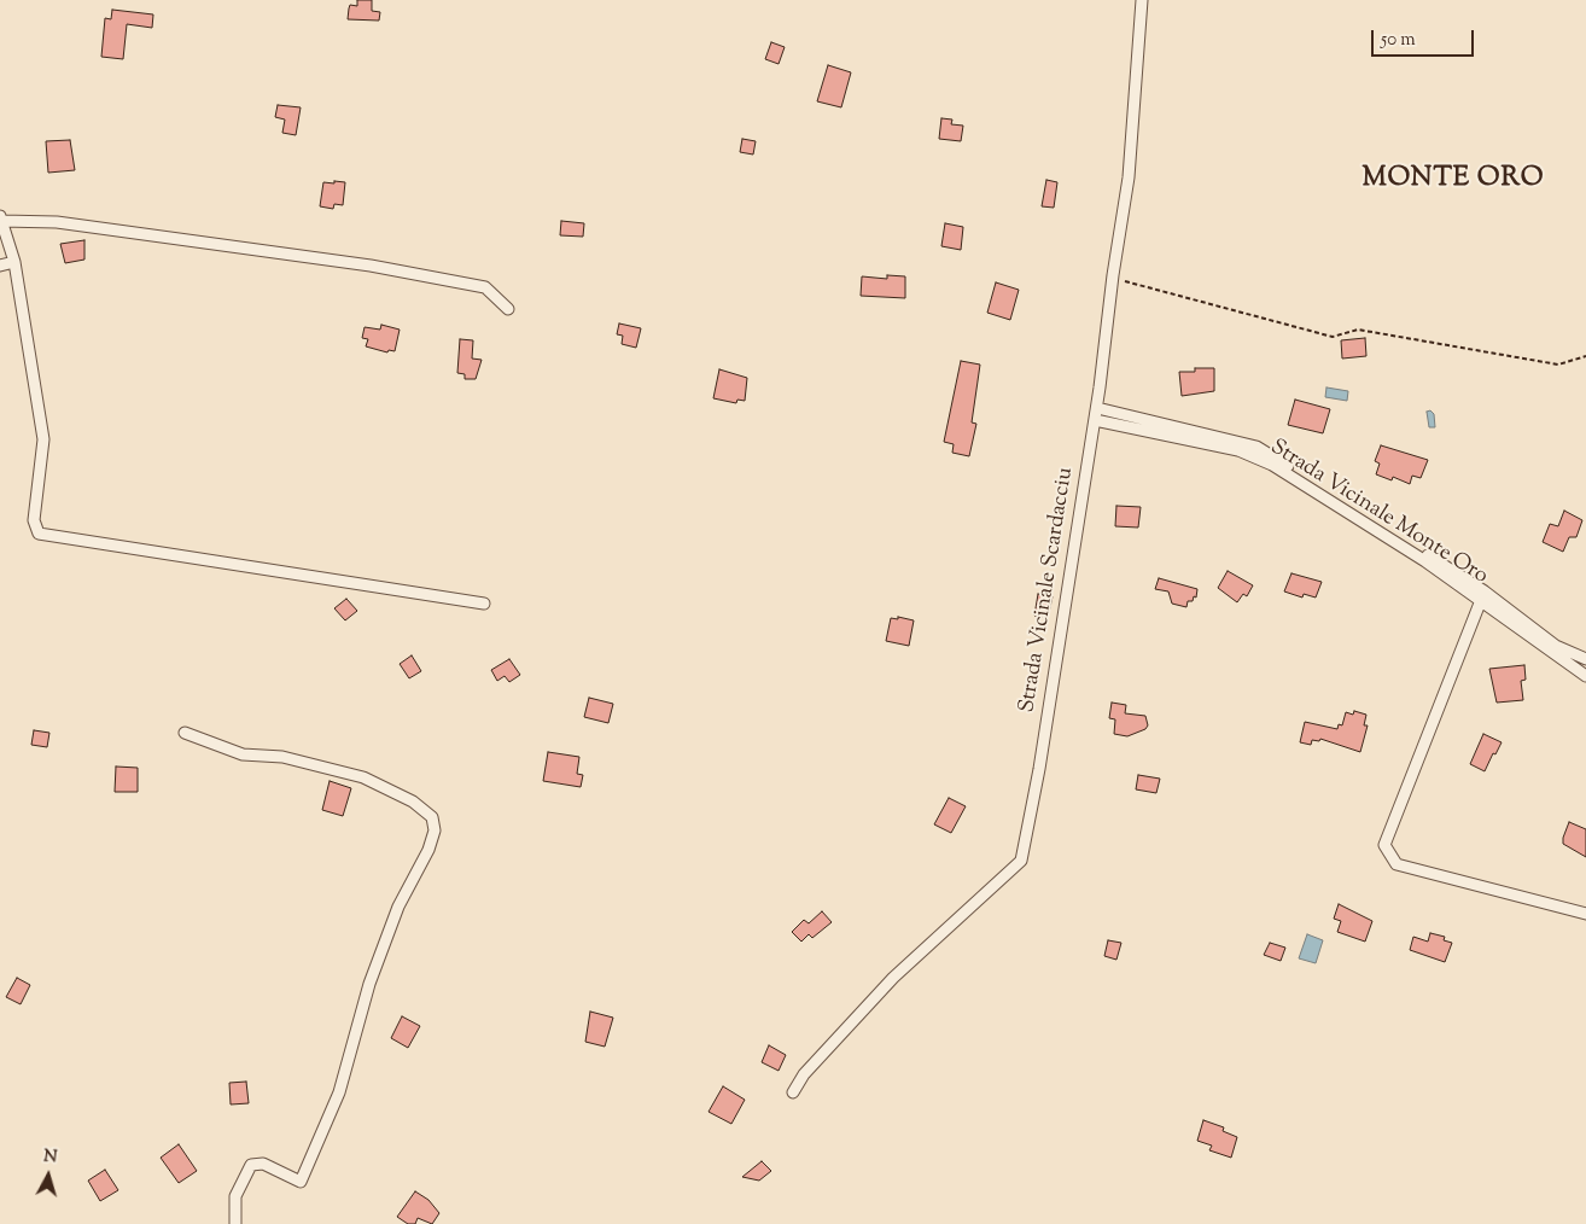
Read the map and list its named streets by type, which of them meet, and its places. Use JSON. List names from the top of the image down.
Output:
{
  "streets": {
    "street": ["Strada Vicinale Monte Oro", "Strada Vicinale Scardacciu"]
  },
  "crossings": [
    ["Strada Vicinale Monte Oro", "Strada Vicinale Scardacciu"]
  ],
  "districts": ["MONTE ORO"],
  "scale_bar": "50 m",
  "north": "top"
}
